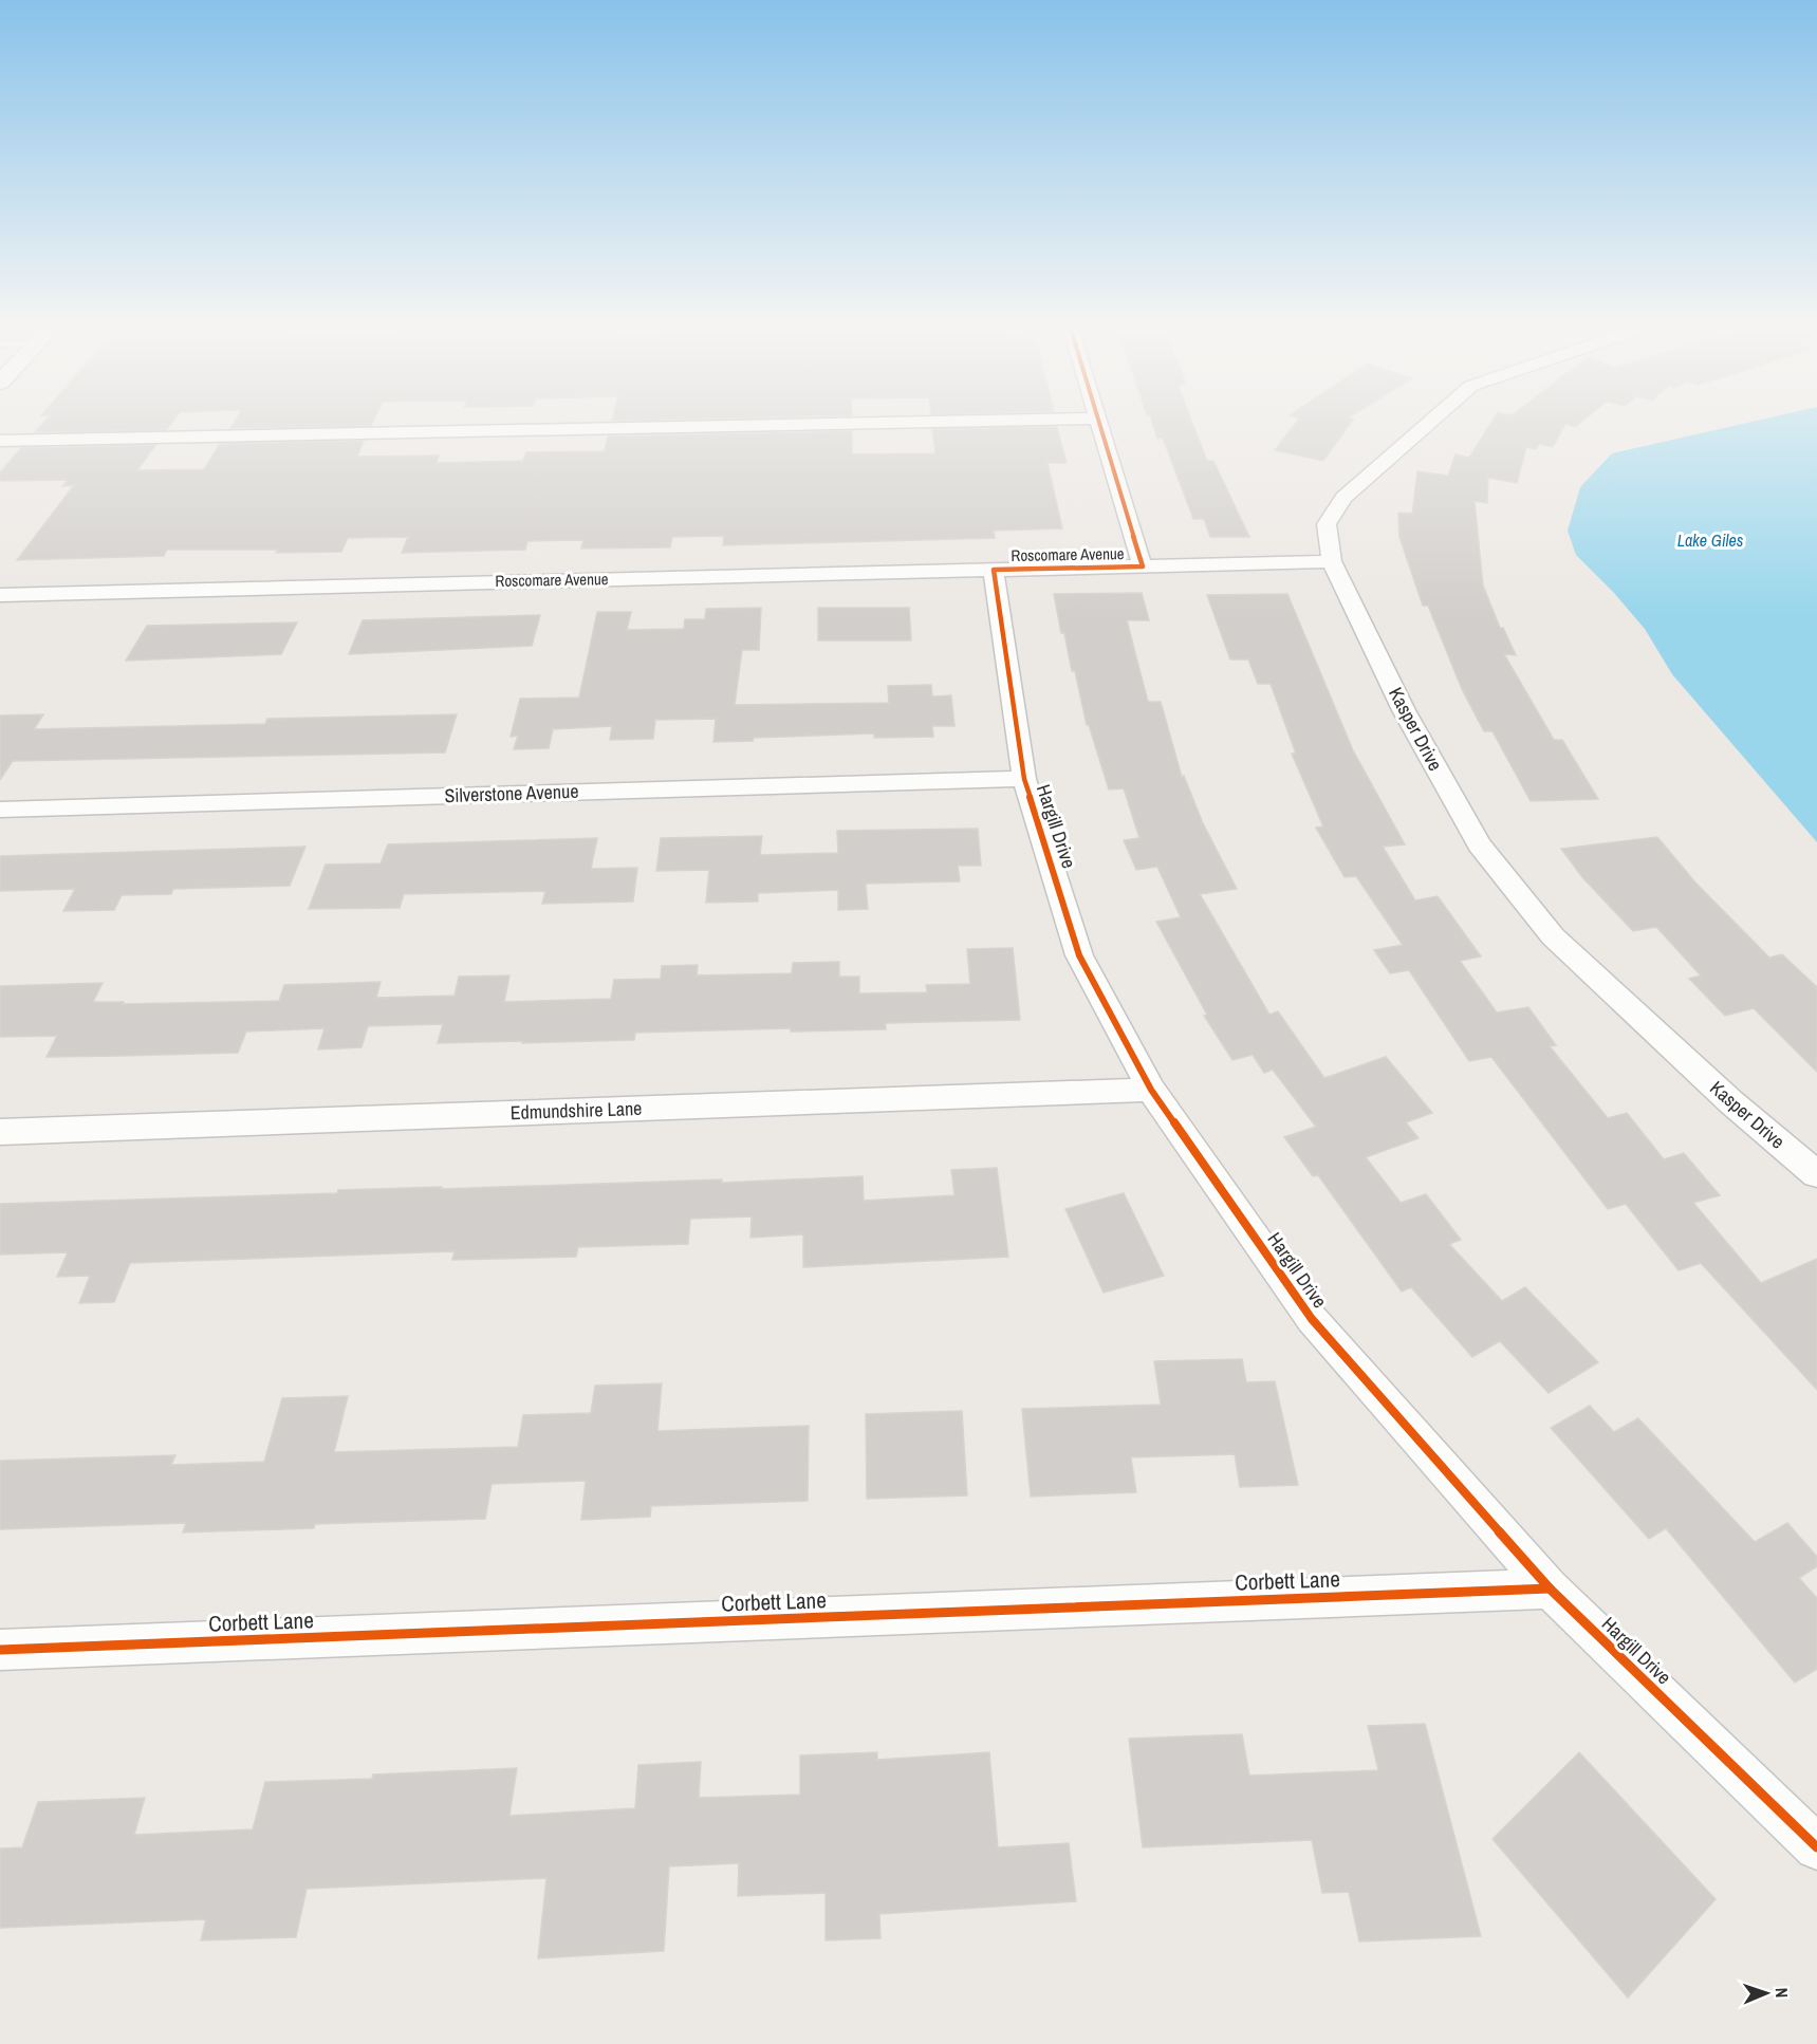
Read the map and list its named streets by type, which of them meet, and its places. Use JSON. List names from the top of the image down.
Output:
{
  "streets": {
    "street": [
      "Roscomare Avenue",
      "Kasper Drive",
      "Silverstone Avenue",
      "Hargill Drive",
      "Edmundshire Lane",
      "Corbett Lane"
    ]
  },
  "crossings": [
    ["Roscomare Avenue", "Kasper Drive"],
    ["Roscomare Avenue", "Hargill Drive"],
    ["Silverstone Avenue", "Hargill Drive"],
    ["Hargill Drive", "Edmundshire Lane"],
    ["Hargill Drive", "Corbett Lane"]
  ],
  "water": ["Lake Giles"],
  "north": "right"
}
